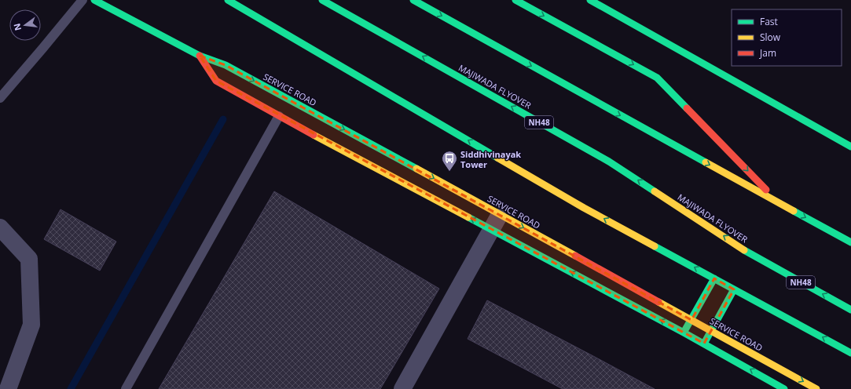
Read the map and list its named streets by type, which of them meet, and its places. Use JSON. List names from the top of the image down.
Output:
{
  "streets": {
    "main road": ["MAJIWADA FLYOVER", "SERVICE ROAD", "NH48"]
  },
  "places": {
    "bus stop": ["Siddhivinayak Tower"]
  },
  "legend": ["Fast", "Slow", "Jam"],
  "north": "left"
}
